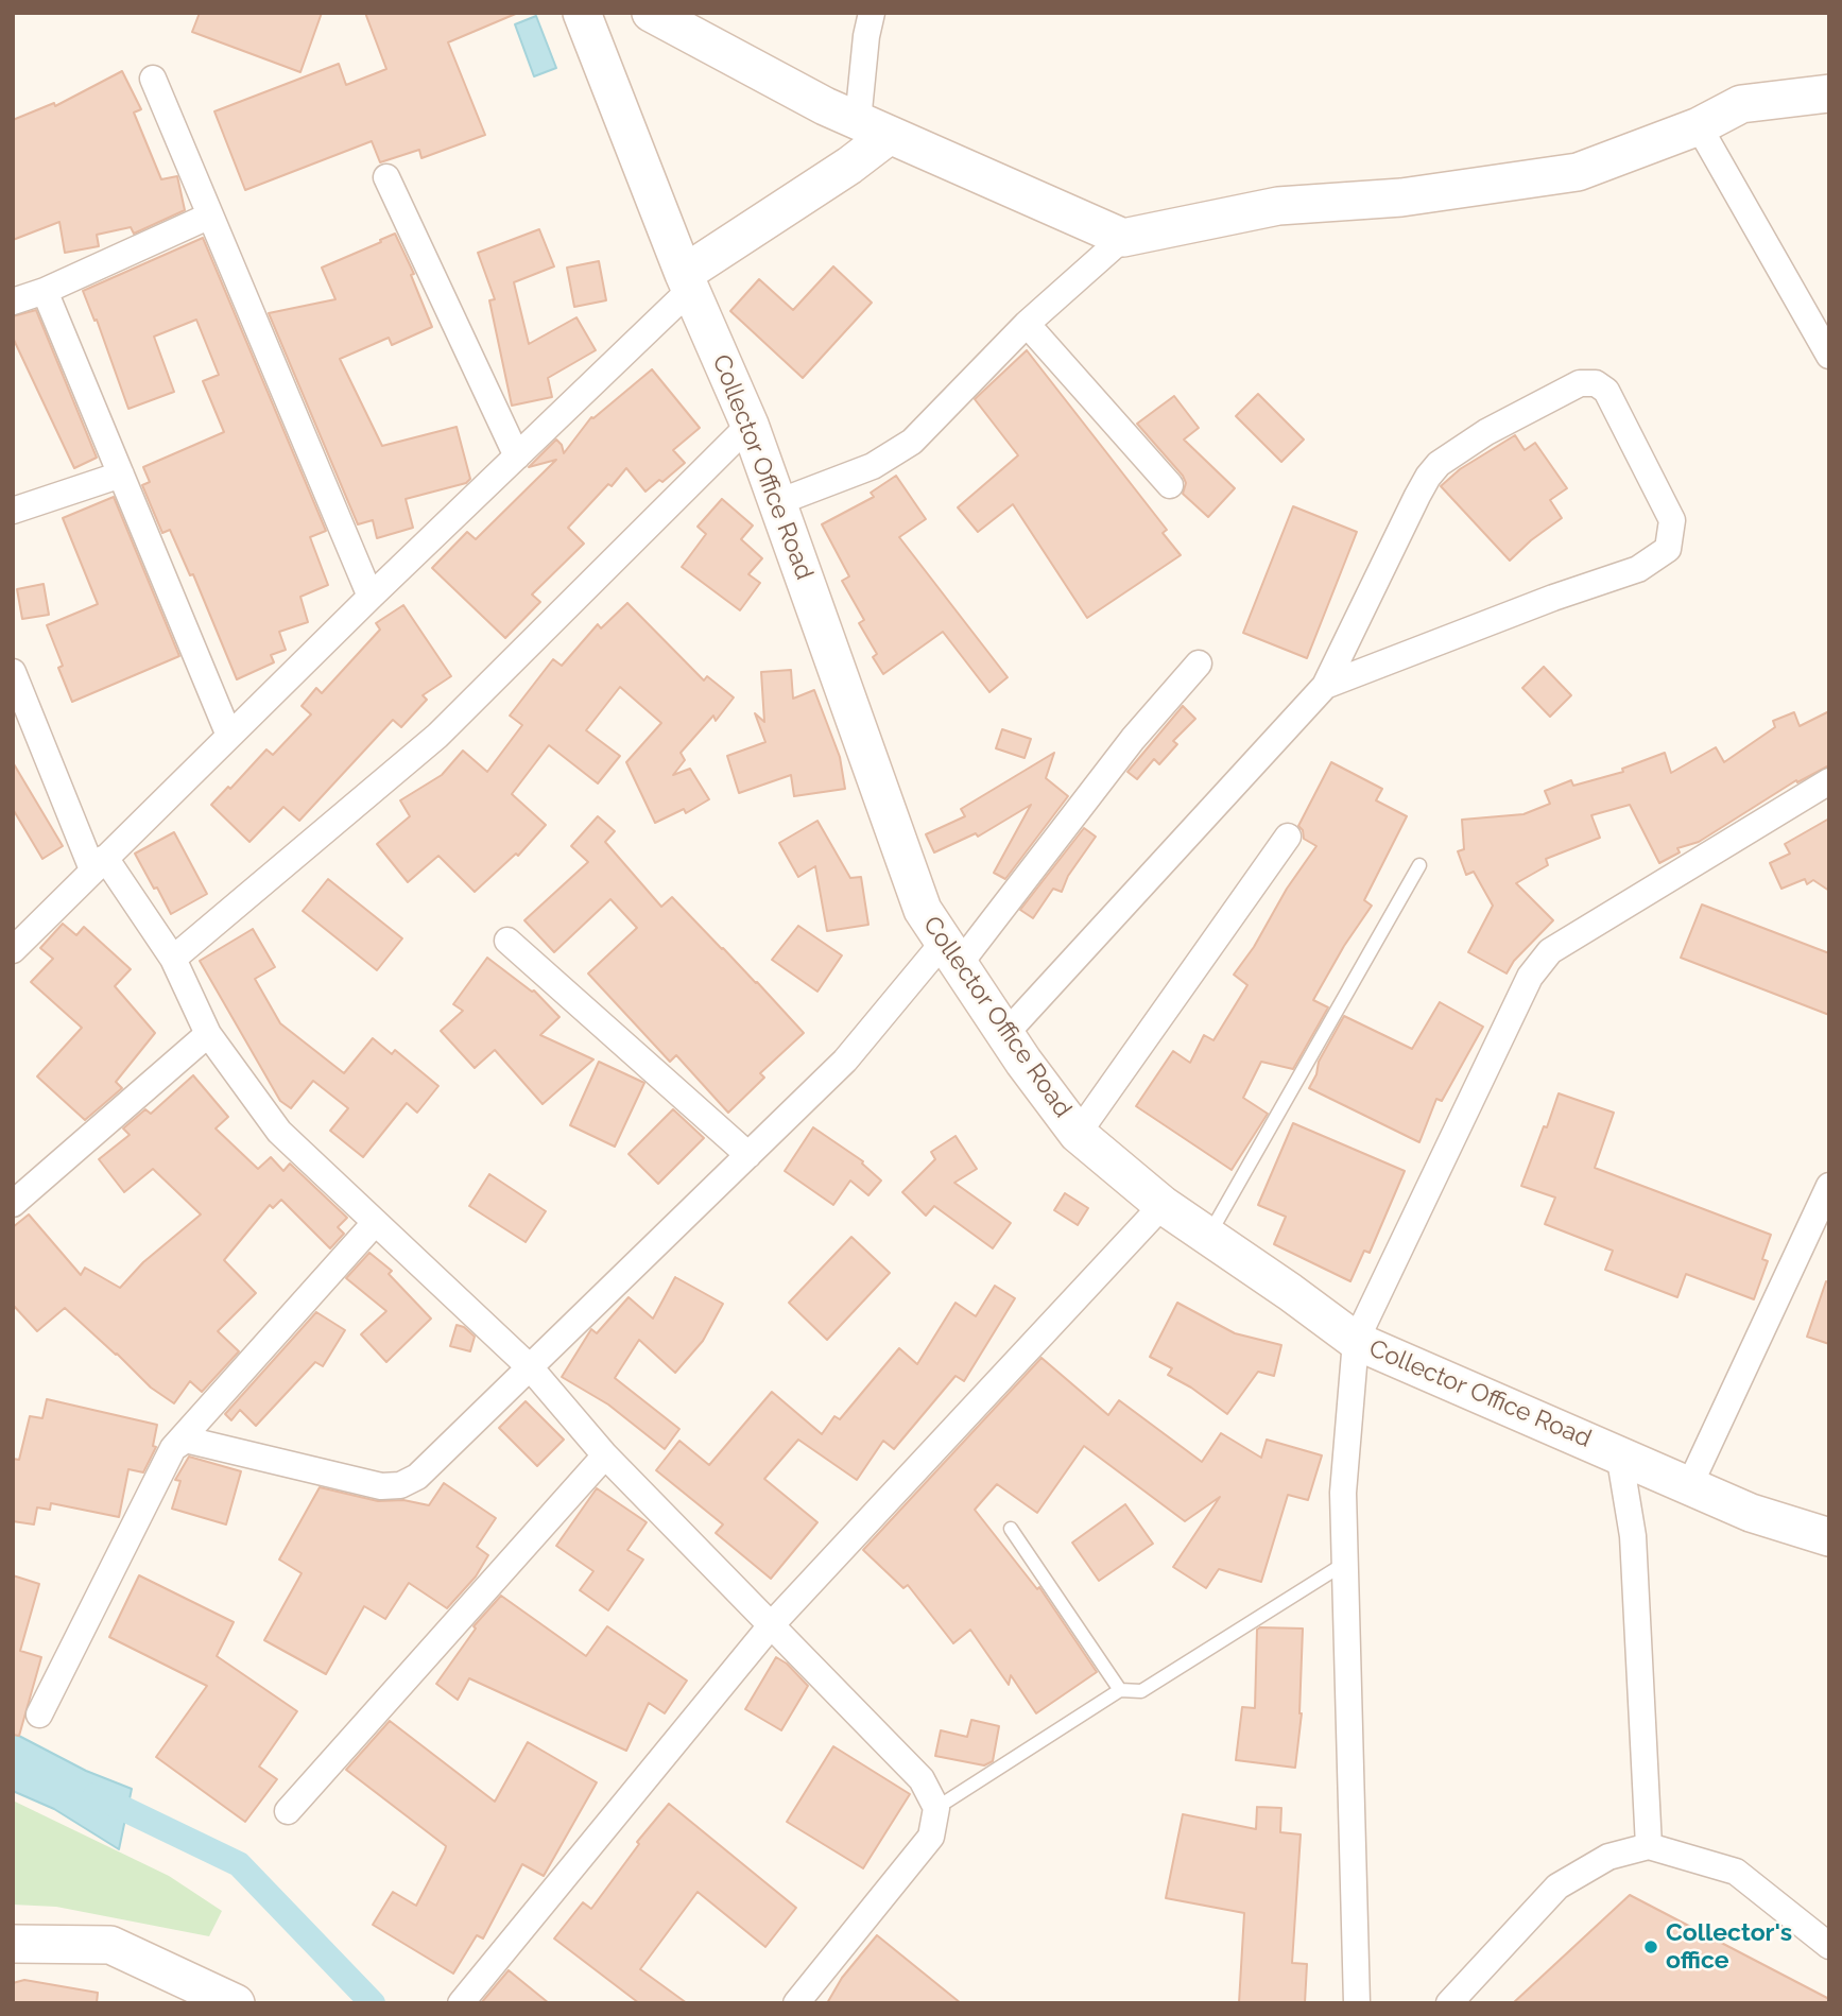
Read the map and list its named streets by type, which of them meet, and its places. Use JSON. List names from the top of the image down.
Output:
{
  "streets": {
    "main road": ["Collector Office Road"]
  },
  "places": ["Collector's office"]
}
